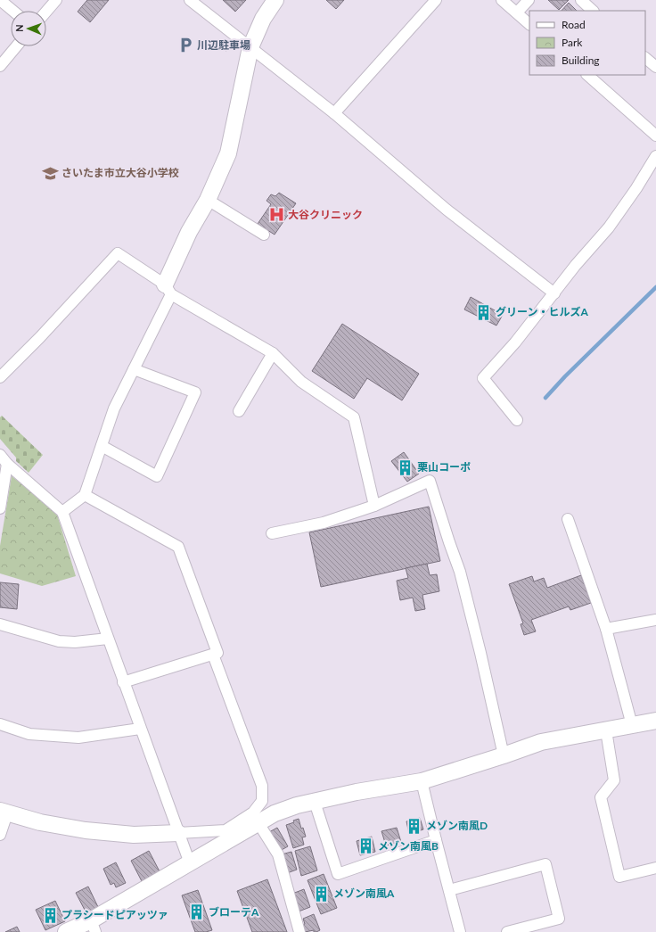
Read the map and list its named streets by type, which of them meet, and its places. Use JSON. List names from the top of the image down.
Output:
{
  "places": {
    "parking": ["川辺駐車場"],
    "school or university": ["さいたま市立大谷小学校"],
    "hospital": ["大谷クリニック"],
    "building": [
      "グリーン・ヒルズA",
      "栗山コーポ",
      "メゾン南風D",
      "メゾン南風B",
      "メゾン南風A",
      "ブローテA",
      "プラシードピアッツァ"
    ]
  },
  "legend": ["Road", "Park", "Building"],
  "north": "left"
}
